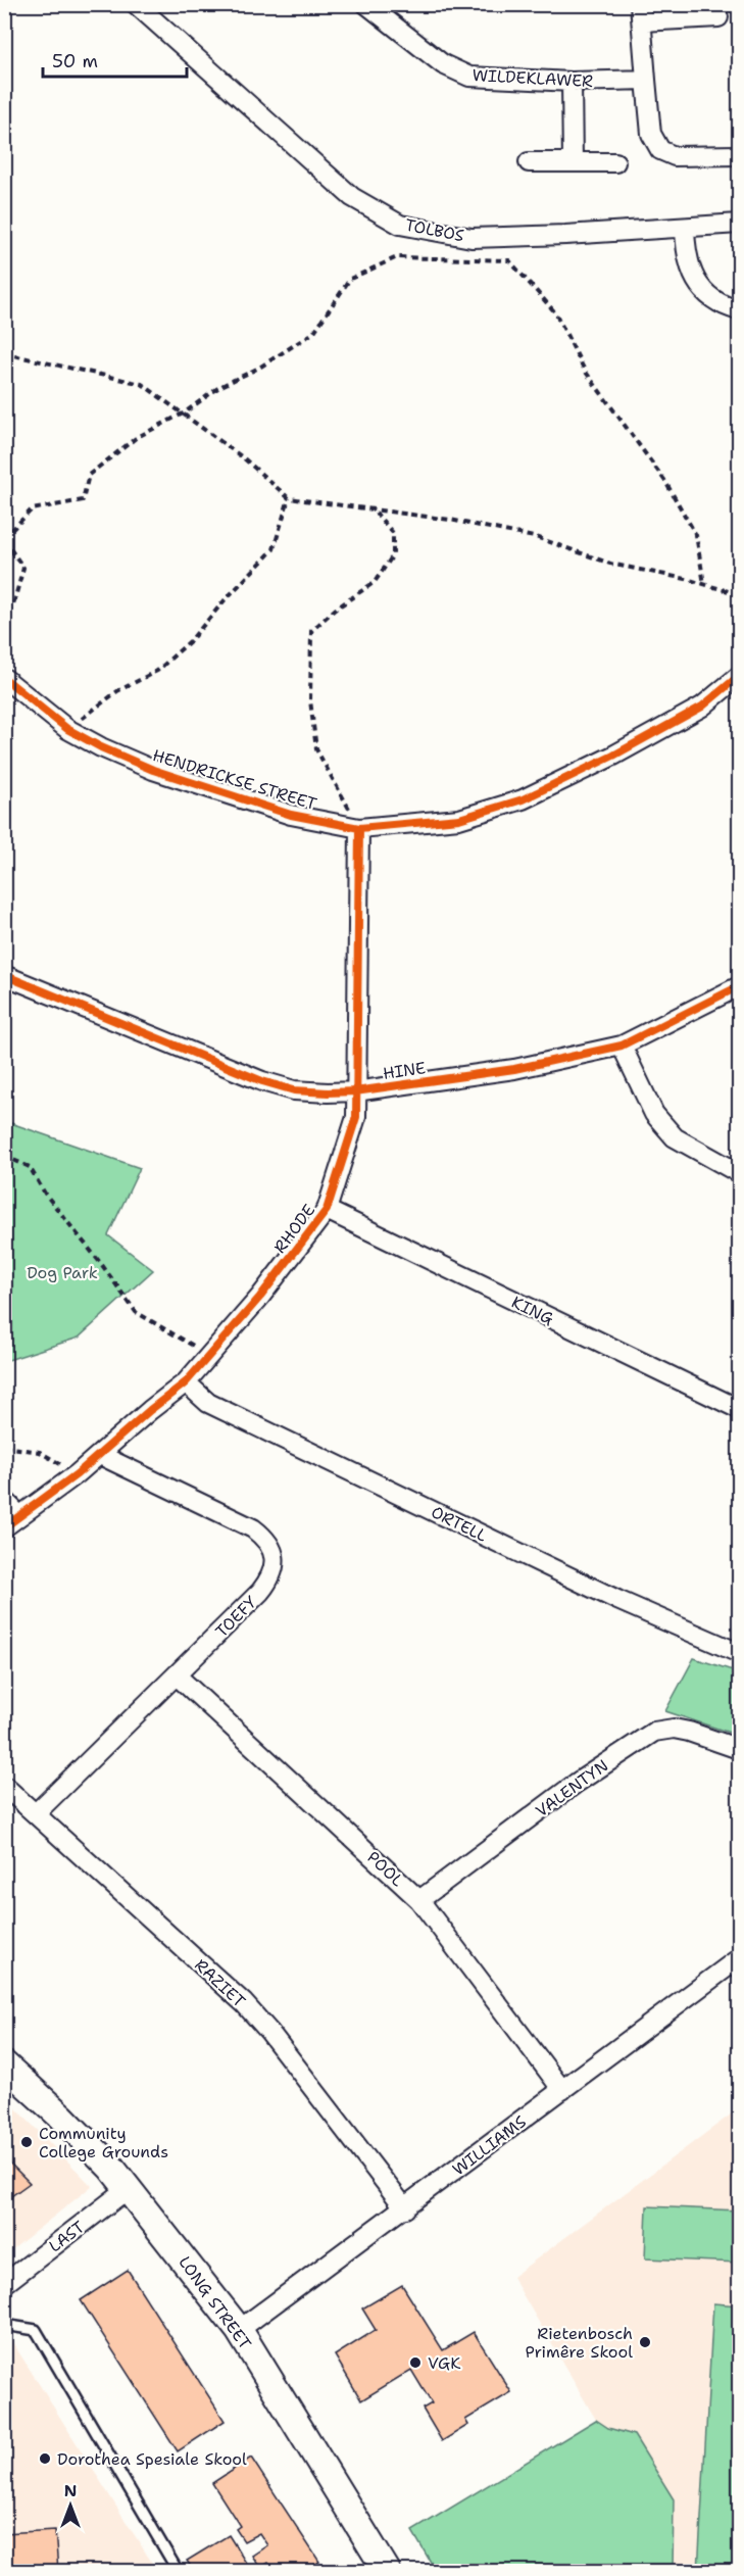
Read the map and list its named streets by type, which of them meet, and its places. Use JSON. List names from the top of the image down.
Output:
{
  "streets": {
    "street": [
      "WILDEKLAWER",
      "TOLBOS",
      "HENDRICKSE STREET",
      "HINE",
      "RHODE",
      "KING",
      "ORTELL",
      "TOEFY",
      "VALENTYN",
      "POOL",
      "RAZIET",
      "WILLIAMS",
      "LAST",
      "LONG STREET"
    ]
  },
  "crossings": [
    ["HENDRICKSE STREET", "RHODE"],
    ["HINE", "RHODE"],
    ["RHODE", "KING"],
    ["RHODE", "ORTELL"],
    ["RHODE", "TOEFY"],
    ["TOEFY", "POOL"],
    ["TOEFY", "RAZIET"],
    ["VALENTYN", "POOL"],
    ["POOL", "WILLIAMS"],
    ["RAZIET", "WILLIAMS"],
    ["WILLIAMS", "LONG STREET"],
    ["LAST", "LONG STREET"]
  ],
  "parks": ["Dog Park"],
  "places": [
    "Community College Grounds",
    "Rietenbosch Primêre Skool",
    "VGK",
    "Dorothea Spesiale Skool"
  ],
  "scale_bar": "50 m",
  "north": "top"
}
